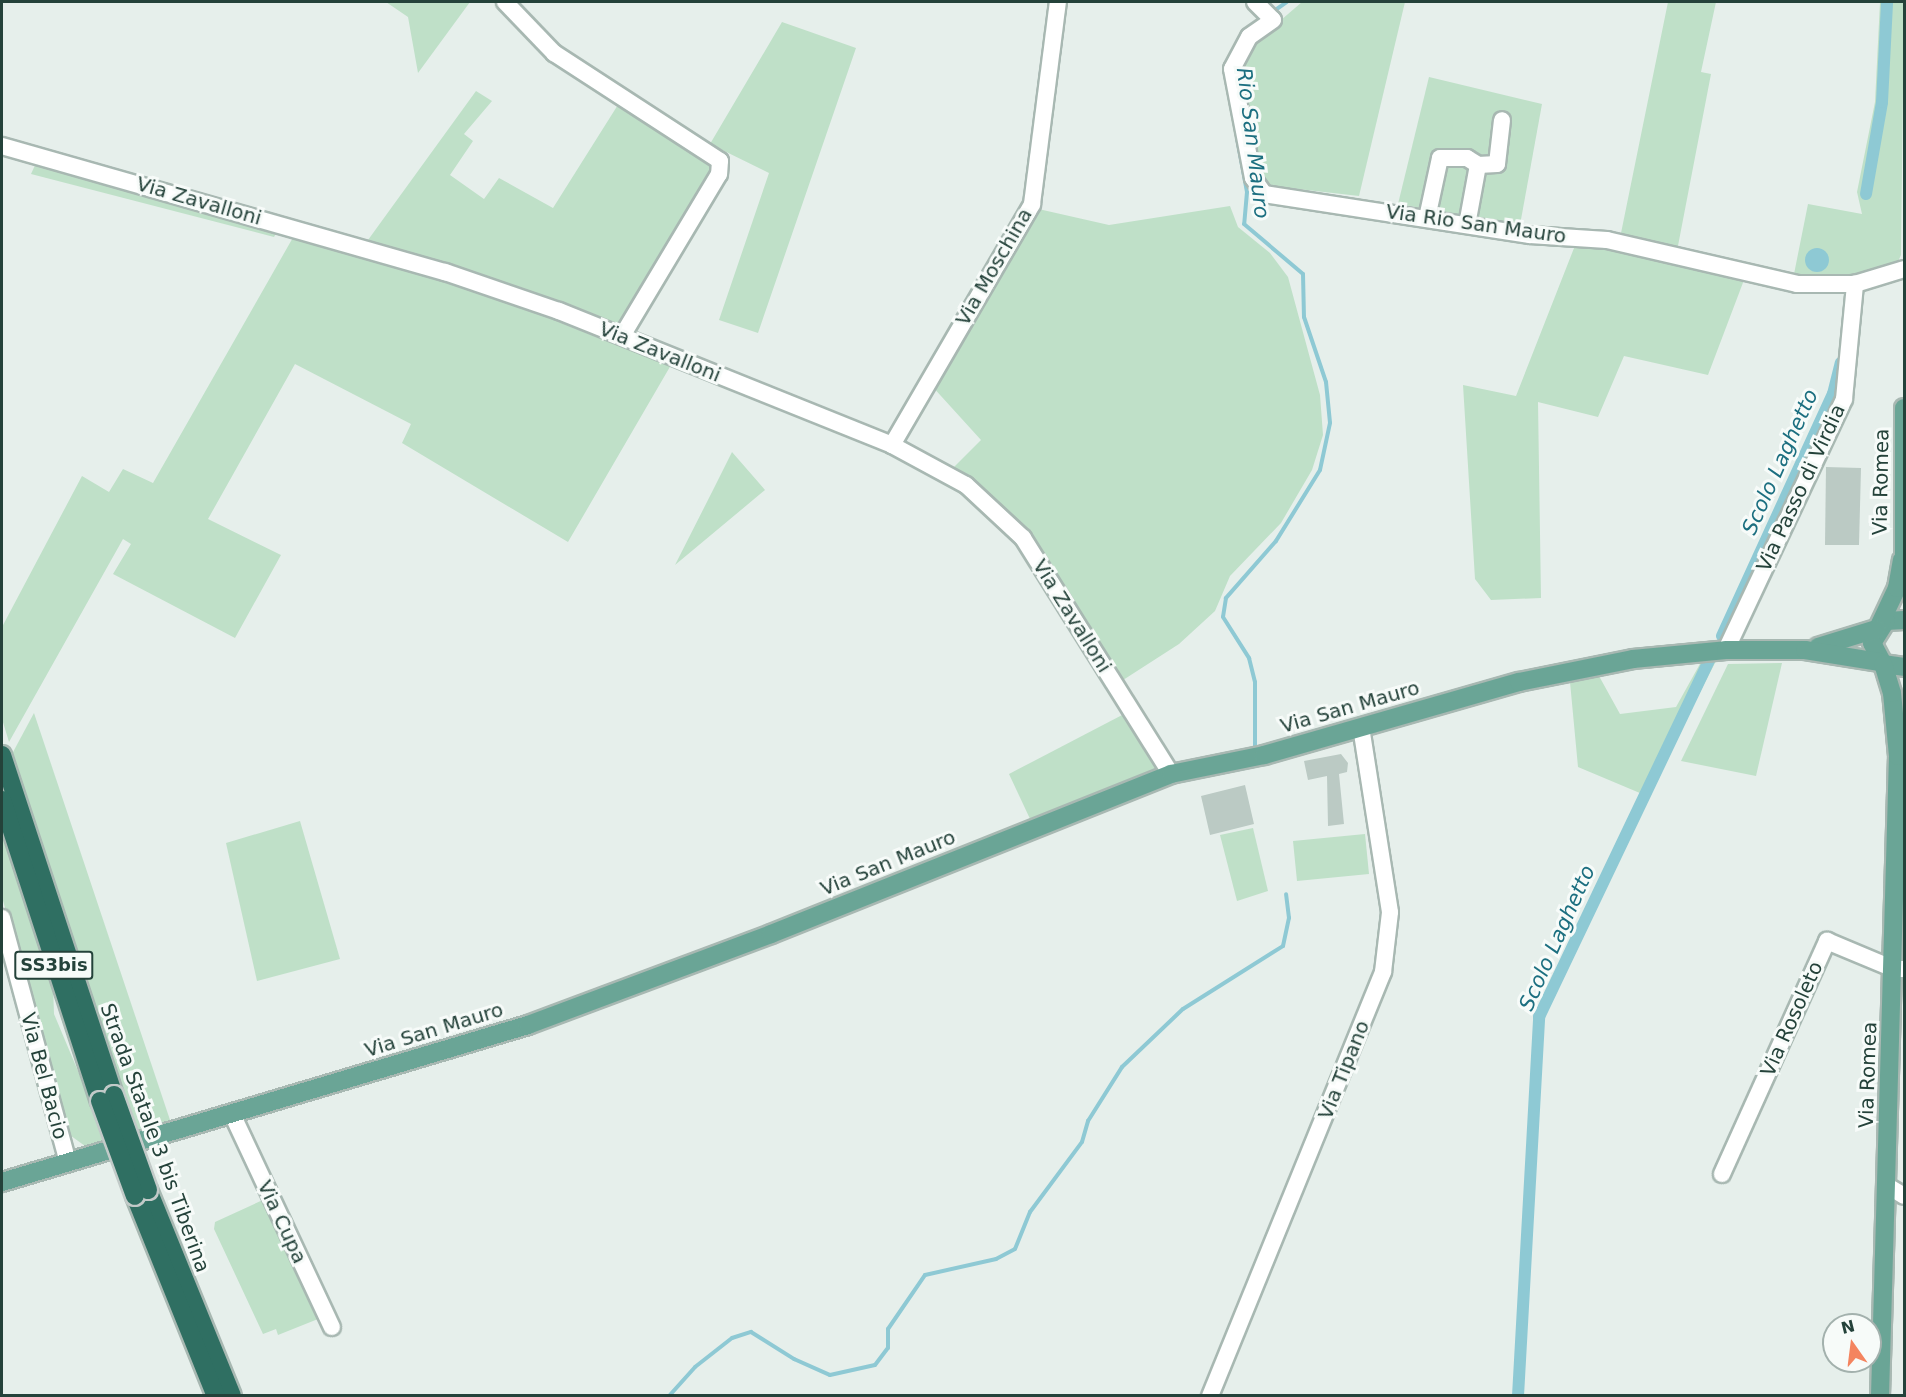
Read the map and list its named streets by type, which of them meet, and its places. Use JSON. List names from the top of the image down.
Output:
{
  "streets": {
    "highway": ["SS3bis", "Strada Statale 3 bis Tiberina"],
    "main road": ["Via Romea", "Via San Mauro"],
    "street": [
      "Via Zavalloni",
      "Via Rio San Mauro",
      "Via Moschina",
      "Via Passo di Virdia",
      "Via Rosoleto",
      "Via Tipano",
      "Via Bel Bacio",
      "Via Cupa"
    ]
  },
  "crossings": [
    ["Via Zavalloni", "Via Moschina"],
    ["Via Zavalloni", "Via San Mauro"],
    ["Via Rio San Mauro", "Via Passo di Virdia"],
    ["Via Romea", "Via San Mauro"],
    ["Via Romea", "Via Rosoleto"],
    ["Via Passo di Virdia", "Via San Mauro"],
    ["Via San Mauro", "Via Tipano"],
    ["Via San Mauro", "Via Bel Bacio"],
    ["Via San Mauro", "Via Cupa"]
  ],
  "water": ["Rio San Mauro", "Scolo Laghetto"],
  "north": "top"
}
